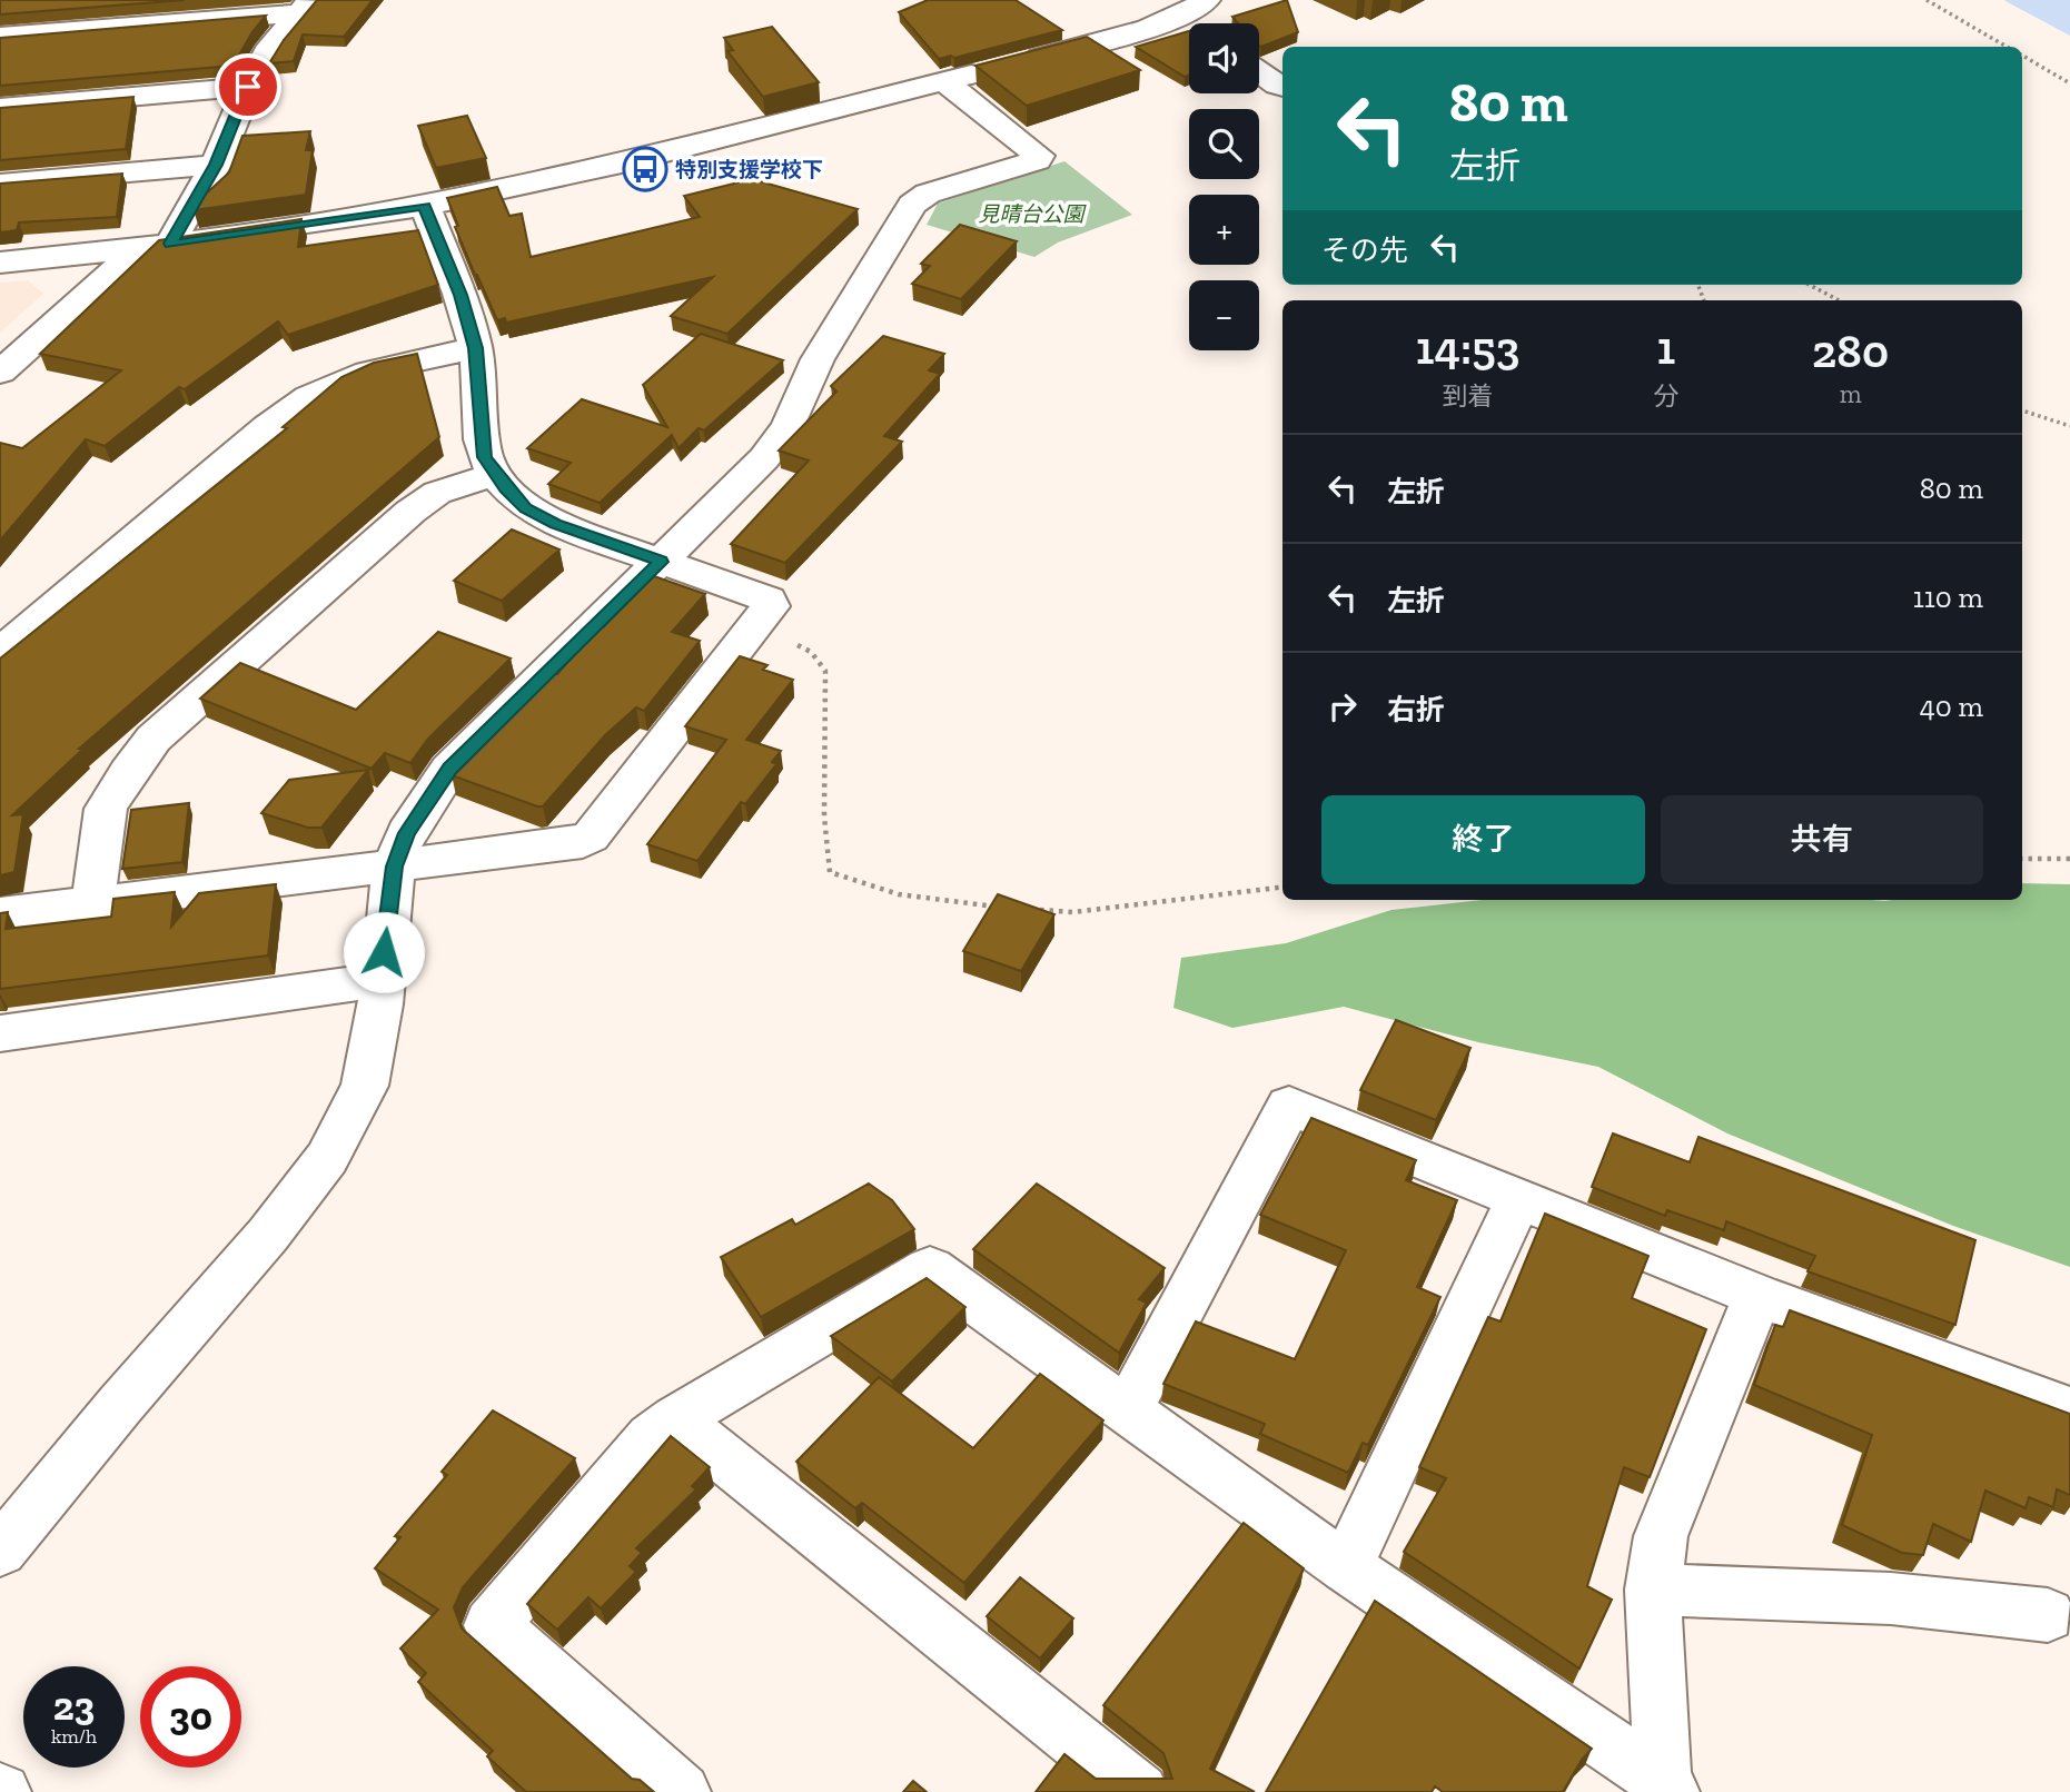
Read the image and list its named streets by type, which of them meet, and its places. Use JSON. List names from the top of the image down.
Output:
{
  "parks": ["見晴台公園"],
  "places": {
    "bus stop": ["特別支援学校下"]
  },
  "page": {
    "map_buttons": ["+", "−"],
    "turn": ["80 m", "左折"],
    "then": "その先",
    "eta": [
      "14:53",
      "到着",
      "1",
      "分",
      "280",
      "m"
    ],
    "list": [
      {
        "name": "左折",
        "value": "80 m"
      },
      {
        "name": "左折",
        "value": "110 m"
      },
      {
        "name": "右折",
        "value": "40 m"
      }
    ],
    "buttons": ["終了", "共有"],
    "speed": "23 km/h",
    "limit": "30"
  }
}
